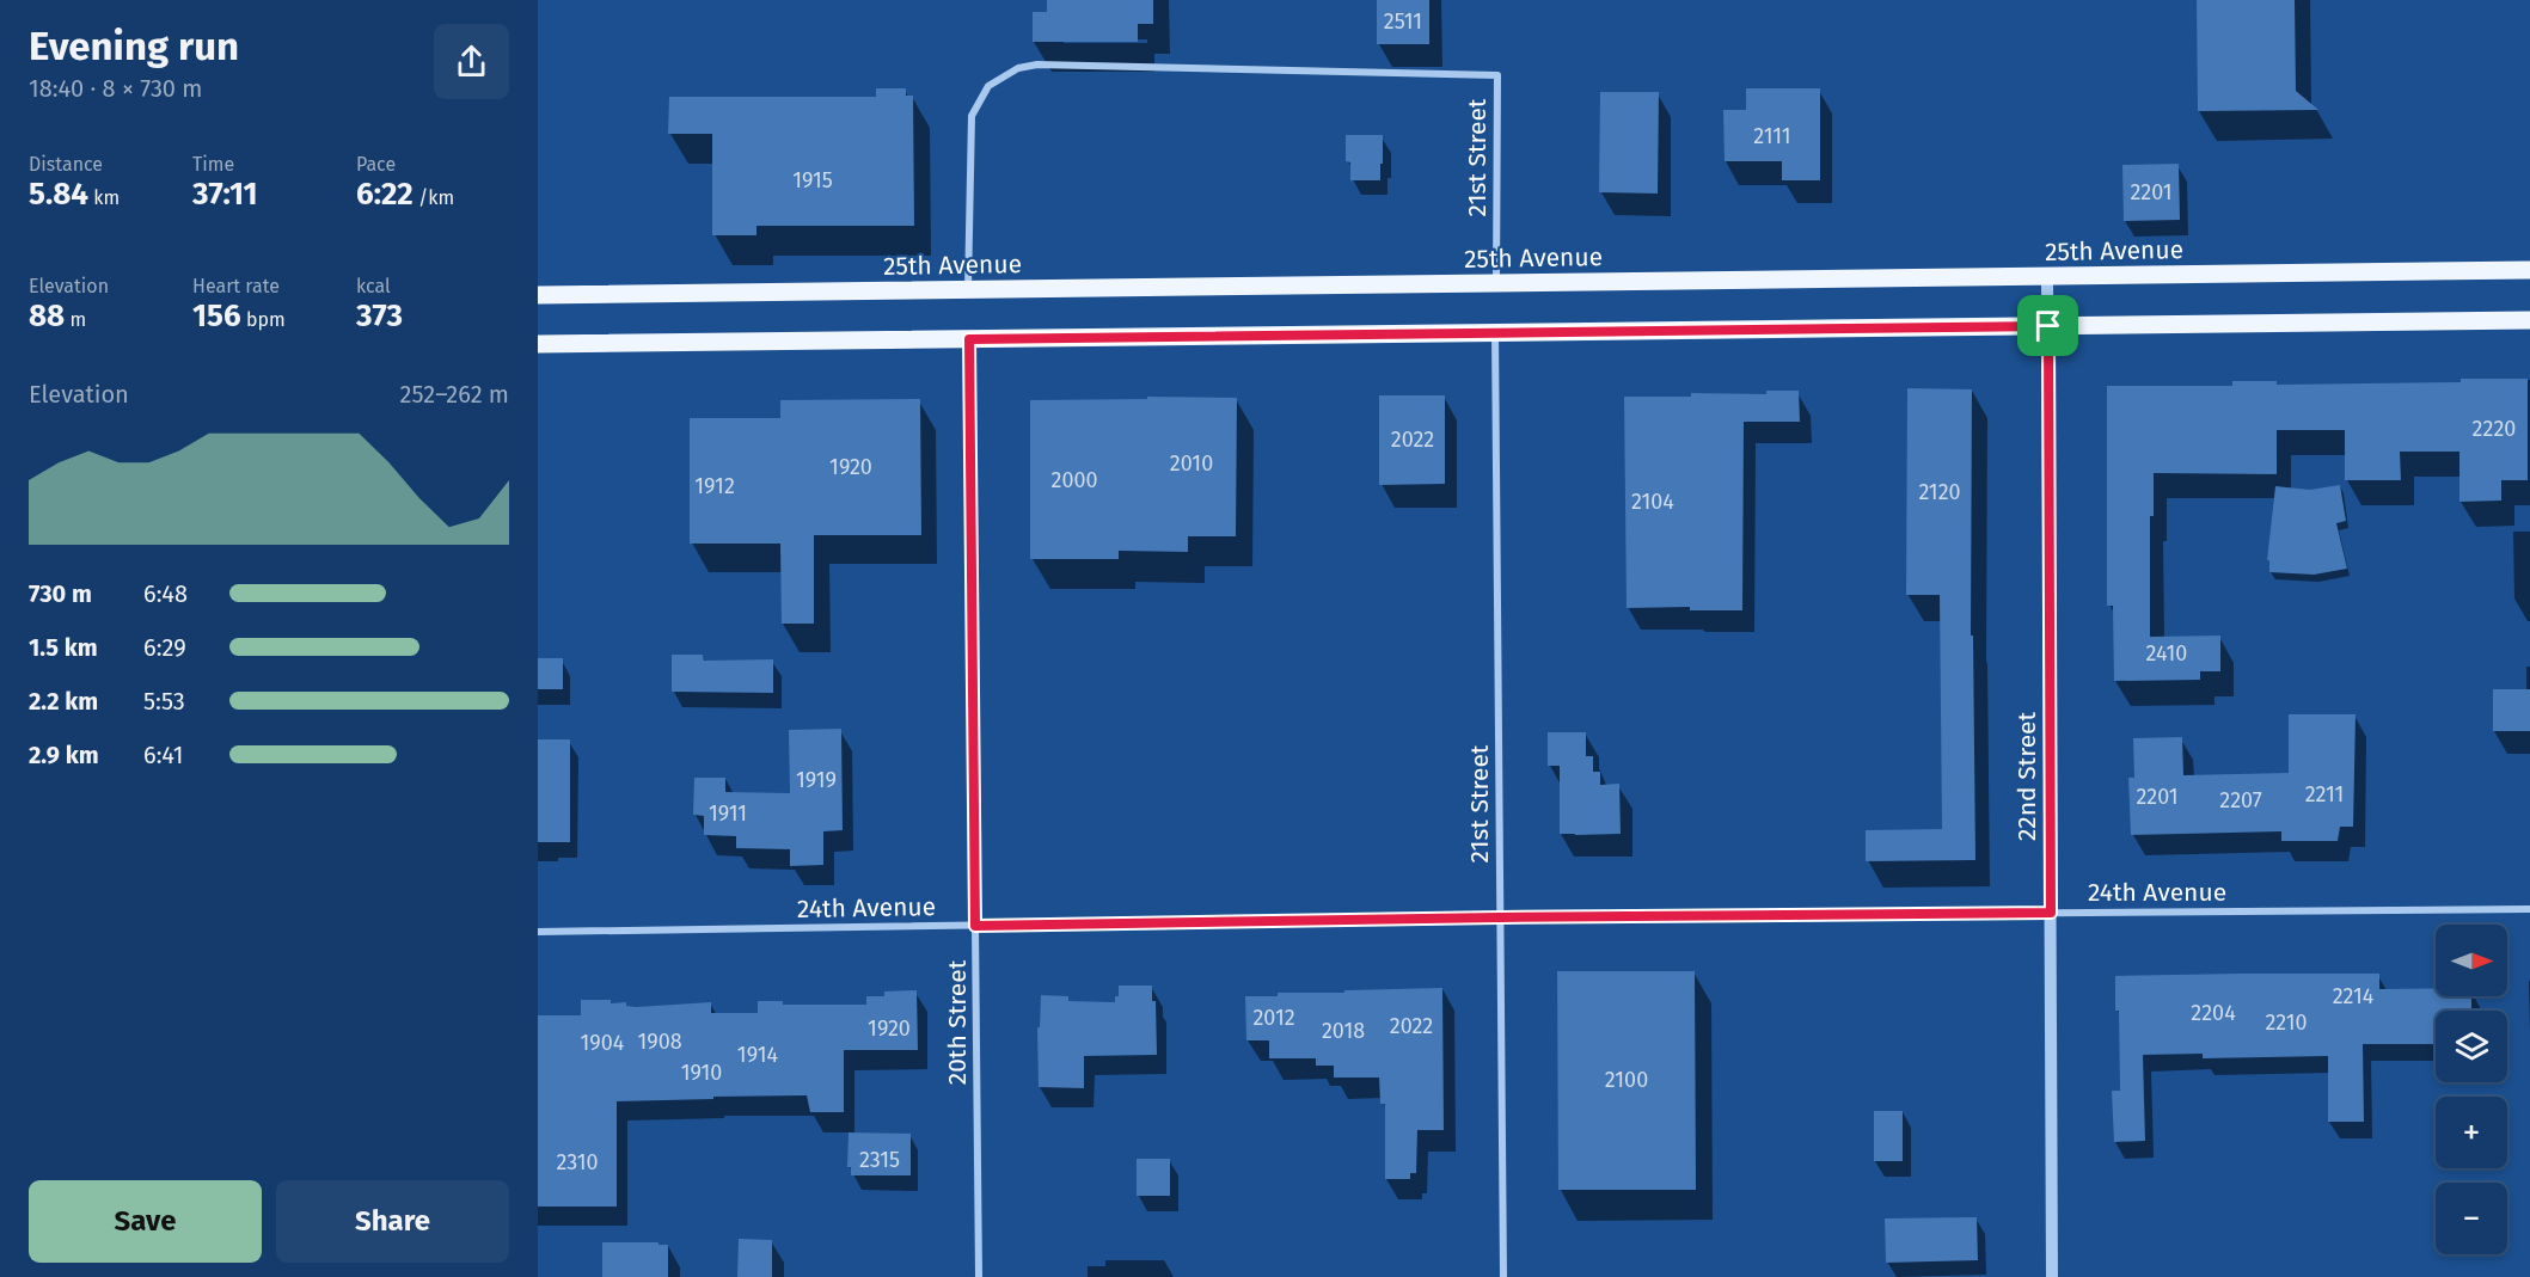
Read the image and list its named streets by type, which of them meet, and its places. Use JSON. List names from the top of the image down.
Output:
{
  "streets": {
    "main road": ["25th Avenue"],
    "street": [
      "21st Street",
      "22nd Street",
      "24th Avenue",
      "20th Street"
    ]
  },
  "crossings": [
    ["21st Street", "25th Avenue"],
    ["21st Street", "24th Avenue"],
    ["25th Avenue", "22nd Street"],
    ["22nd Street", "24th Avenue"],
    ["24th Avenue", "20th Street"]
  ],
  "house_numbers": [
    "2511",
    "2111",
    "1915",
    "2201",
    "2220",
    "2022",
    "2010",
    "1920",
    "2000",
    "1912",
    "2120",
    "2104",
    "2410",
    "1919",
    "2211",
    "2201",
    "2207",
    "1911",
    "2214",
    "2204",
    "2012",
    "2210",
    "2022",
    "1920",
    "2018",
    "1908",
    "1904",
    "1914",
    "1910",
    "2100",
    "2315",
    "2310"
  ],
  "north": "right",
  "page": {
    "heading": ["Evening run", "18:40 · 8 × 730 m"],
    "stats": [
      ["Distance", "5.84 km"],
      ["Time", "37:11"],
      ["Pace", "6:22 /km"],
      ["Elevation", "88 m"],
      ["Heart rate", "156 bpm"],
      ["kcal", "373"]
    ],
    "chart": ["Elevation", "252–262 m"],
    "list": [
      {
        "name": "730 m",
        "note": "6:48"
      },
      {
        "name": "1.5 km",
        "note": "6:29"
      },
      {
        "name": "2.2 km",
        "note": "5:53"
      },
      {
        "name": "2.9 km",
        "note": "6:41"
      }
    ],
    "map_buttons": ["+", "−"],
    "buttons": ["Save", "Share"]
  }
}
